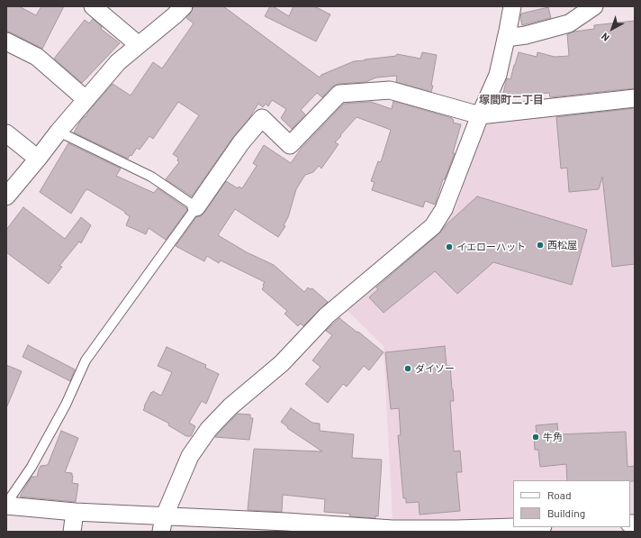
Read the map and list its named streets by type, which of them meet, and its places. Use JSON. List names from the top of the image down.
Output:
{
  "districts": ["塚間町二丁目"],
  "places": [
    "西松屋",
    "イエローハット",
    "ダイソー",
    "牛角"
  ],
  "legend": ["Road", "Building"],
  "north": "bottom left"
}
